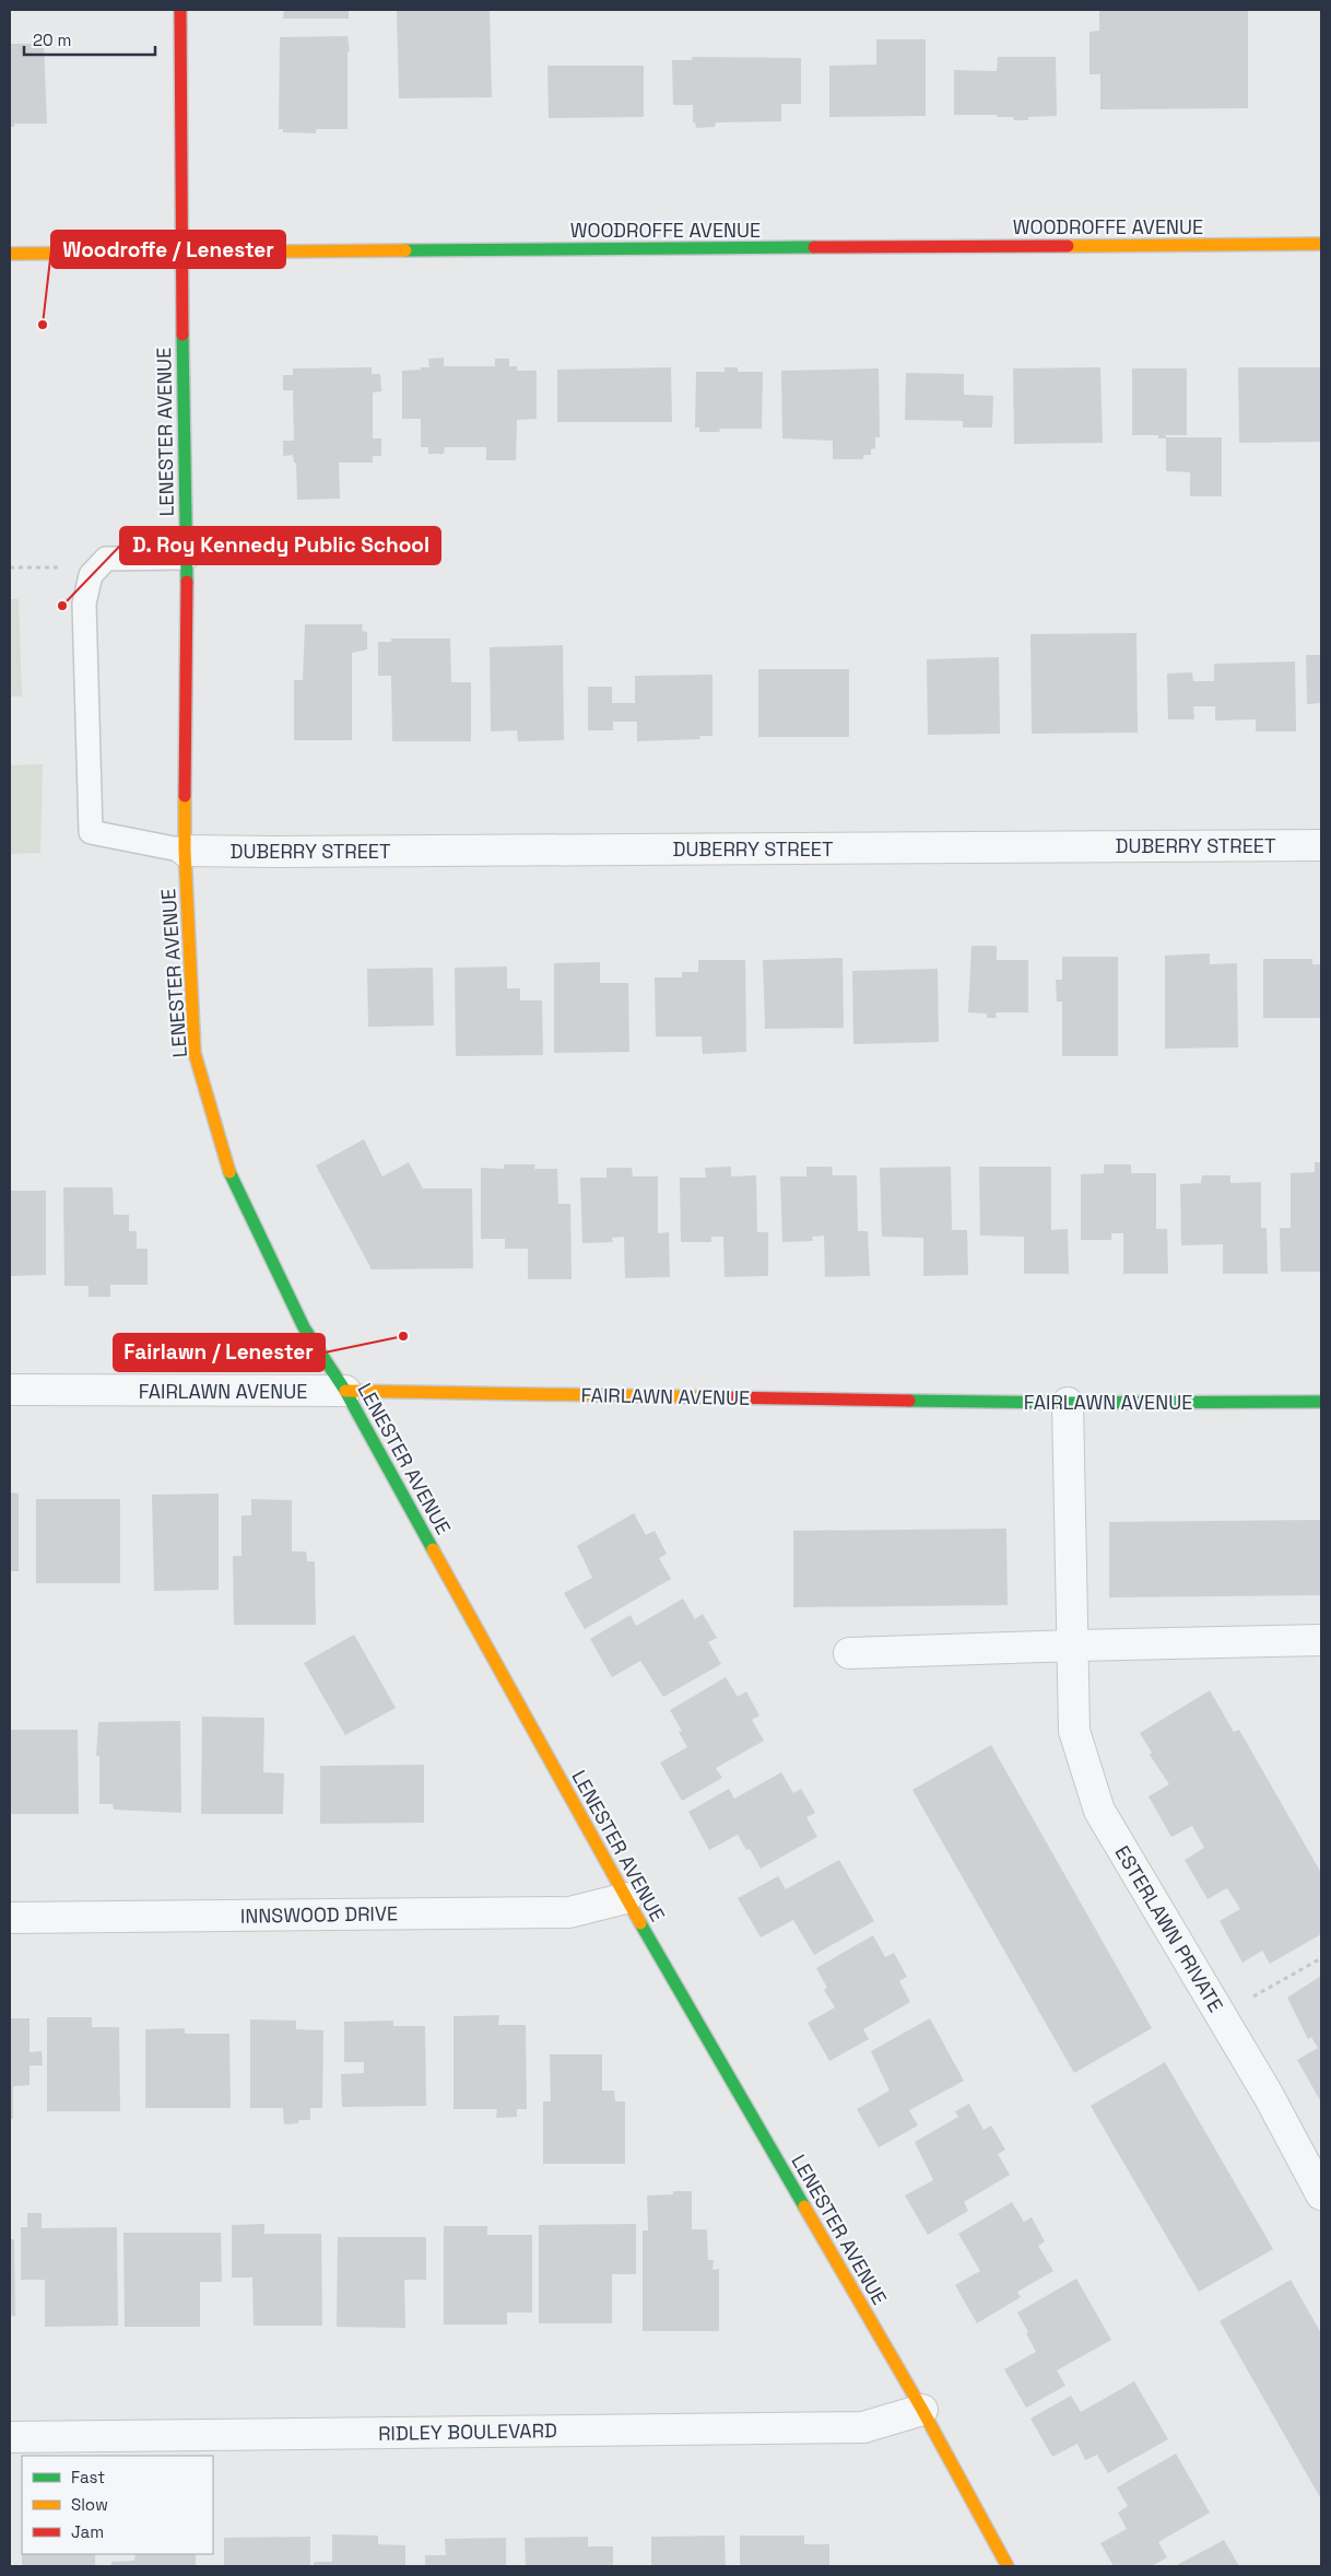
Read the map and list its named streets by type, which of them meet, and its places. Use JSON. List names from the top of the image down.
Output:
{
  "streets": {
    "street": [
      "WOODROFFE AVENUE",
      "LENESTER AVENUE",
      "DUBERRY STREET",
      "FAIRLAWN AVENUE",
      "INNSWOOD DRIVE",
      "ESTERLAWN PRIVATE",
      "RIDLEY BOULEVARD"
    ]
  },
  "crossings": [
    ["WOODROFFE AVENUE", "LENESTER AVENUE"],
    ["LENESTER AVENUE", "DUBERRY STREET"],
    ["LENESTER AVENUE", "FAIRLAWN AVENUE"],
    ["LENESTER AVENUE", "INNSWOOD DRIVE"],
    ["LENESTER AVENUE", "RIDLEY BOULEVARD"],
    ["FAIRLAWN AVENUE", "ESTERLAWN PRIVATE"]
  ],
  "places": ["Woodroffe / Lenester", "D. Roy Kennedy Public School", "Fairlawn / Lenester"],
  "legend": ["Fast", "Slow", "Jam"],
  "scale_bar": "20 m"
}
